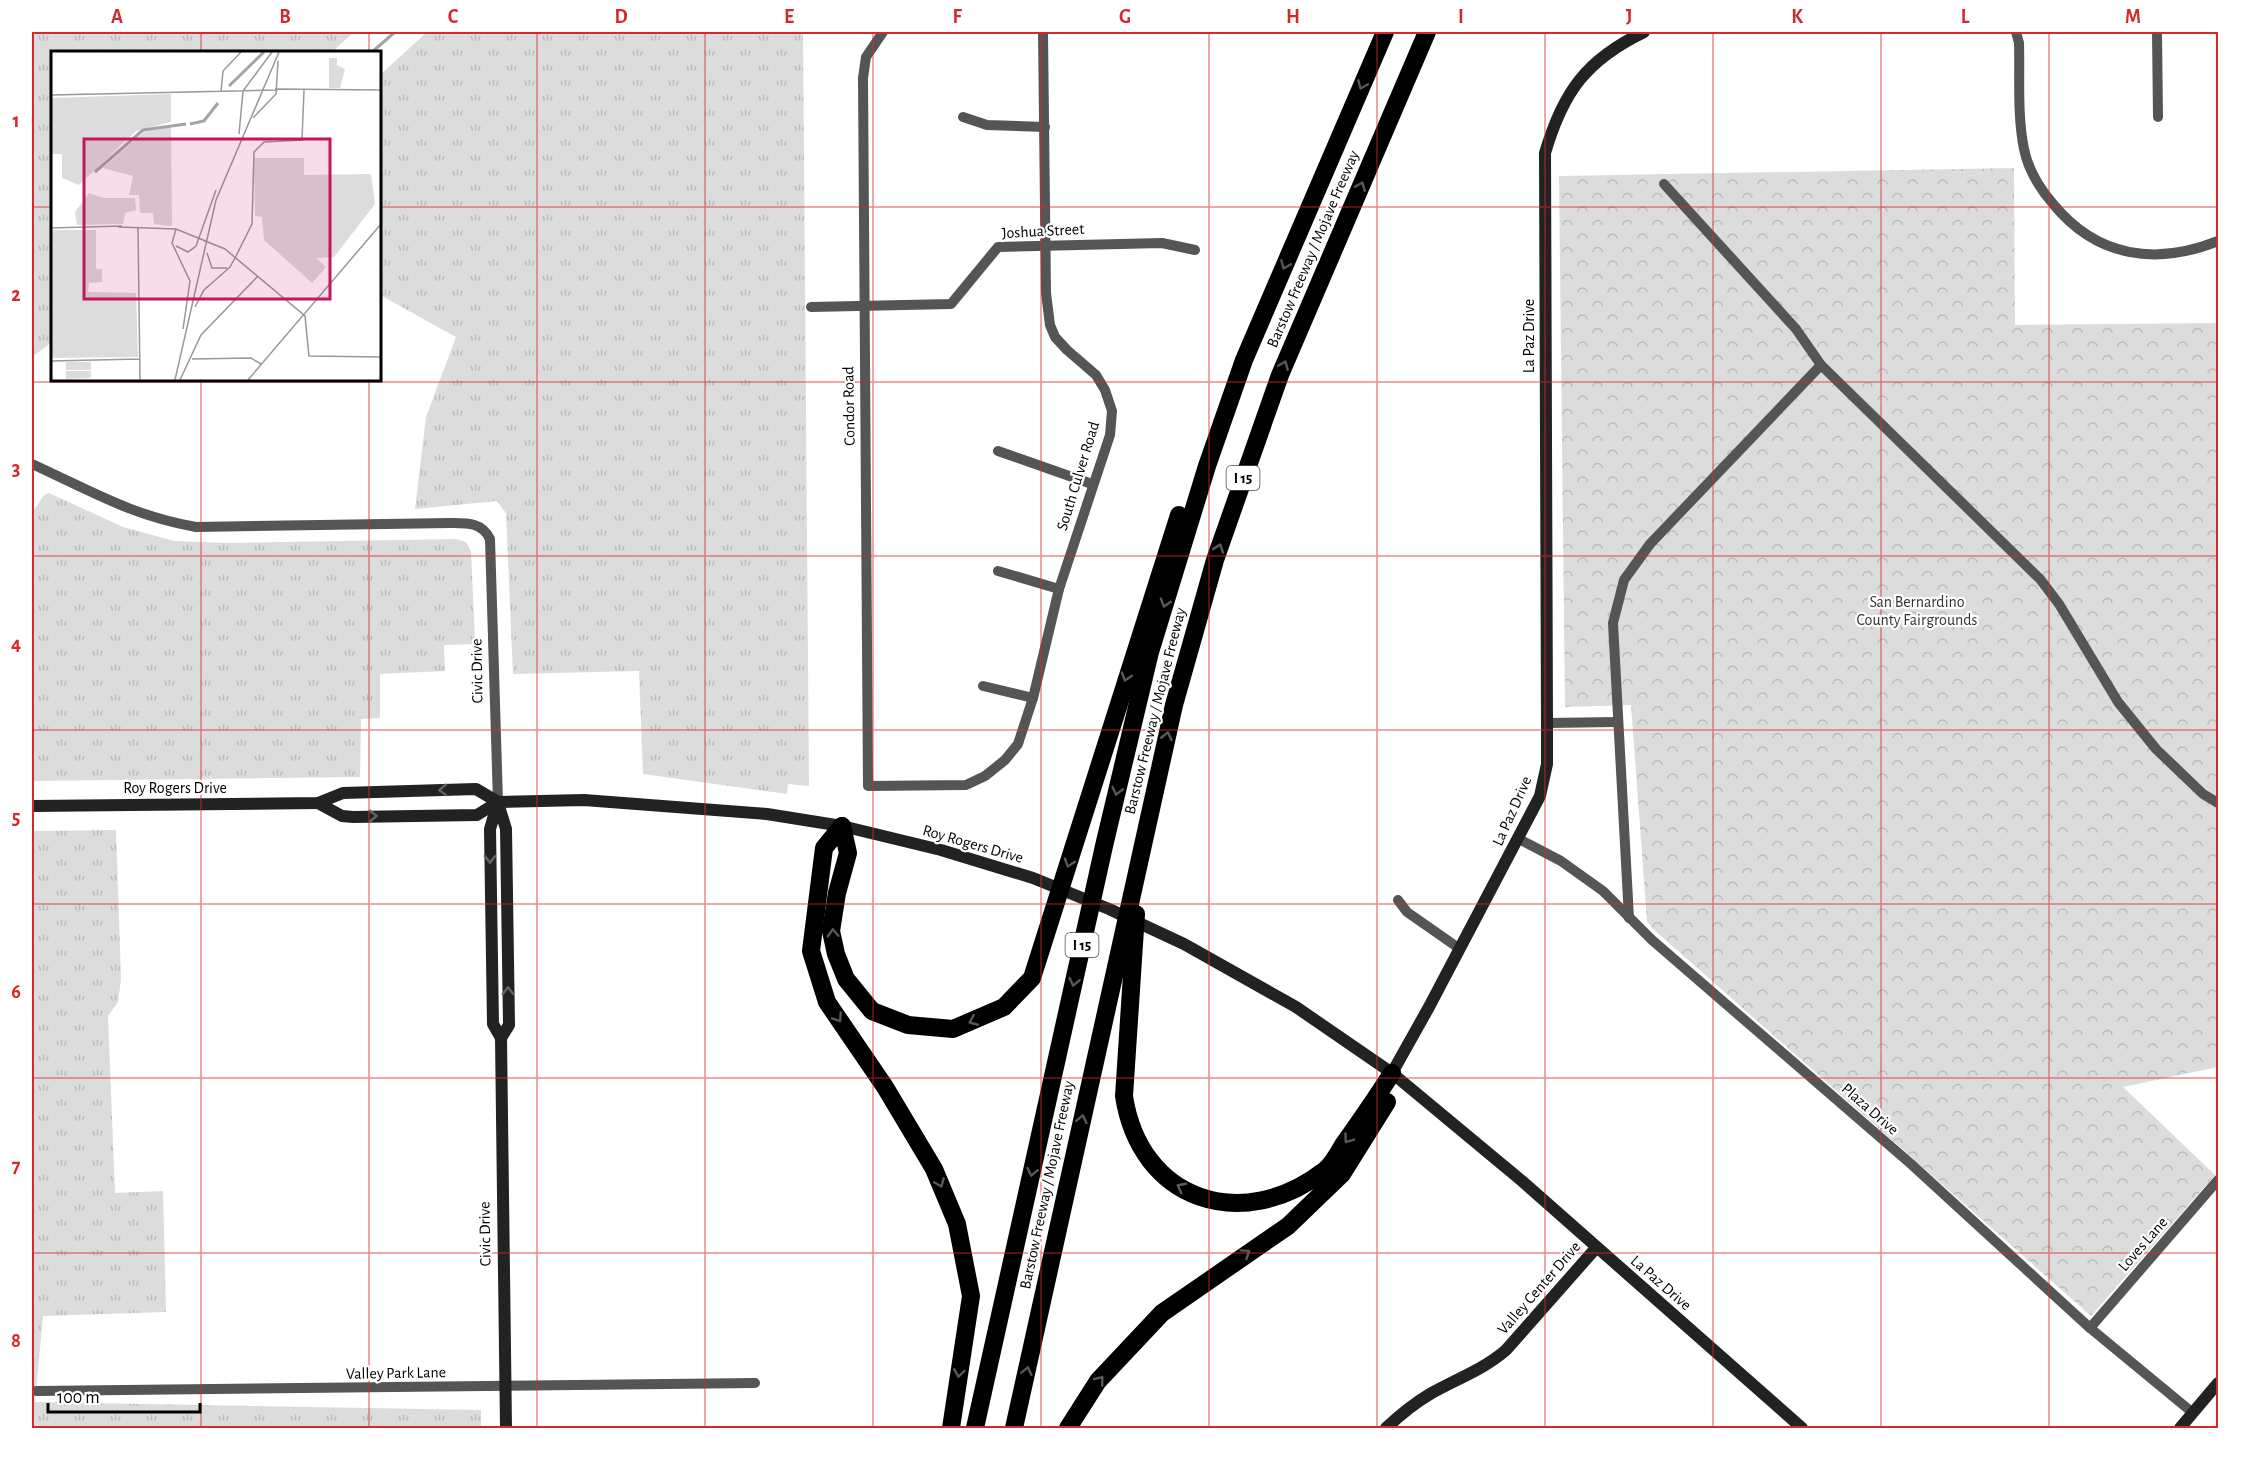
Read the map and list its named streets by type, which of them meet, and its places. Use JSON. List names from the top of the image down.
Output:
{
  "streets": {
    "highway": ["Barstow Freeway / Mojave Freeway", "I 15"],
    "main road": [
      "La Paz Drive",
      "Civic Drive",
      "Roy Rogers Drive",
      "Valley Center Drive"
    ],
    "street": [
      "Joshua Street",
      "Condor Road",
      "South Culver Road",
      "Plaza Drive",
      "Loves Lane",
      "Valley Park Lane"
    ]
  },
  "crossings": [
    ["Joshua Street", "Condor Road"],
    ["Joshua Street", "South Culver Road"],
    ["La Paz Drive", "Roy Rogers Drive"],
    ["La Paz Drive", "Plaza Drive"],
    ["La Paz Drive", "Valley Center Drive"],
    ["Condor Road", "South Culver Road"],
    ["Civic Drive", "Roy Rogers Drive"],
    ["Civic Drive", "Valley Park Lane"],
    ["Plaza Drive", "Loves Lane"]
  ],
  "parks": ["San Bernardino County Fairgrounds"],
  "scale_bar": "100 m",
  "grid": {
    "columns": [
      "A",
      "B",
      "C",
      "D",
      "E",
      "F",
      "G",
      "H",
      "I",
      "J",
      "K",
      "L",
      "M"
    ],
    "rows": [
      "1",
      "2",
      "3",
      "4",
      "5",
      "6",
      "7",
      "8"
    ]
  }
}
